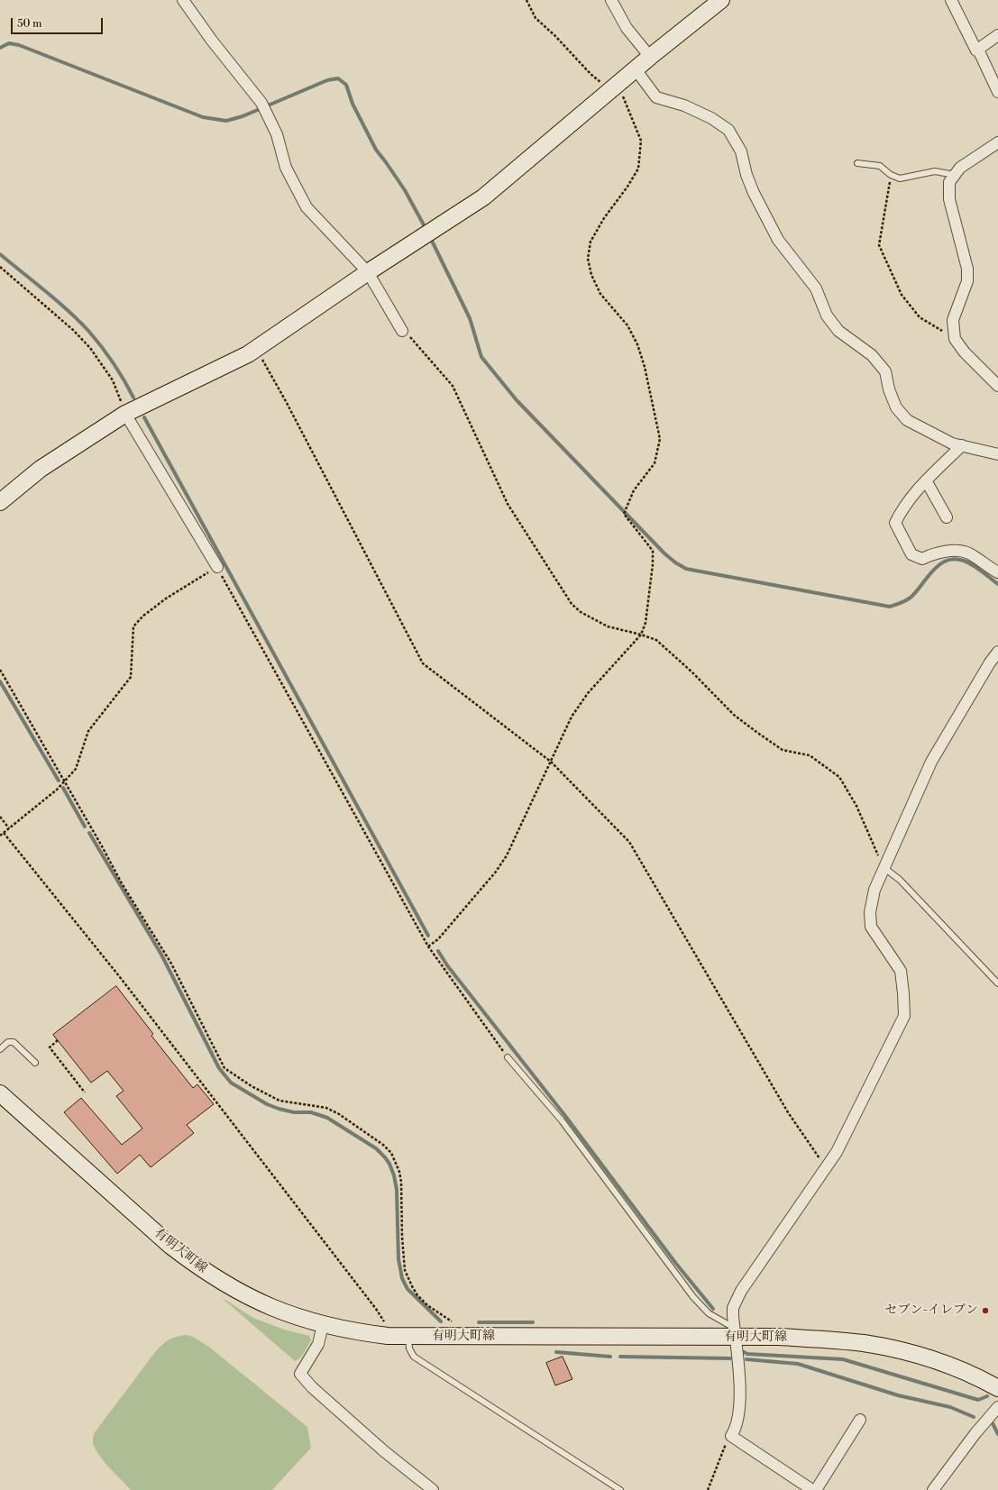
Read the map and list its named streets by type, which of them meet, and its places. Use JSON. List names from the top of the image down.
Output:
{
  "streets": {
    "main road": ["有明大町線"]
  },
  "places": ["セブン-イレブン"],
  "scale_bar": "50 m"
}
